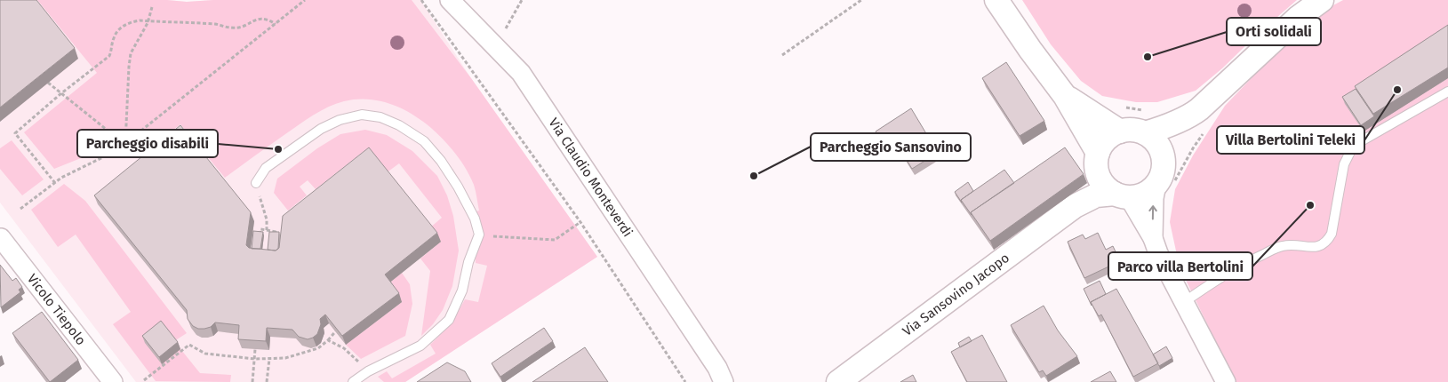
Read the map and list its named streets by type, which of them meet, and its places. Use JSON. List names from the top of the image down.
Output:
{
  "streets": {
    "street": ["Via Claudio Monteverdi", "Via Sansovino Jacopo", "Vicolo Tiepolo"]
  },
  "places": [
    "Orti solidali",
    "Villa Bertolini Teleki",
    "Parcheggio disabili",
    "Parcheggio Sansovino",
    "Parco villa Bertolini"
  ]
}
